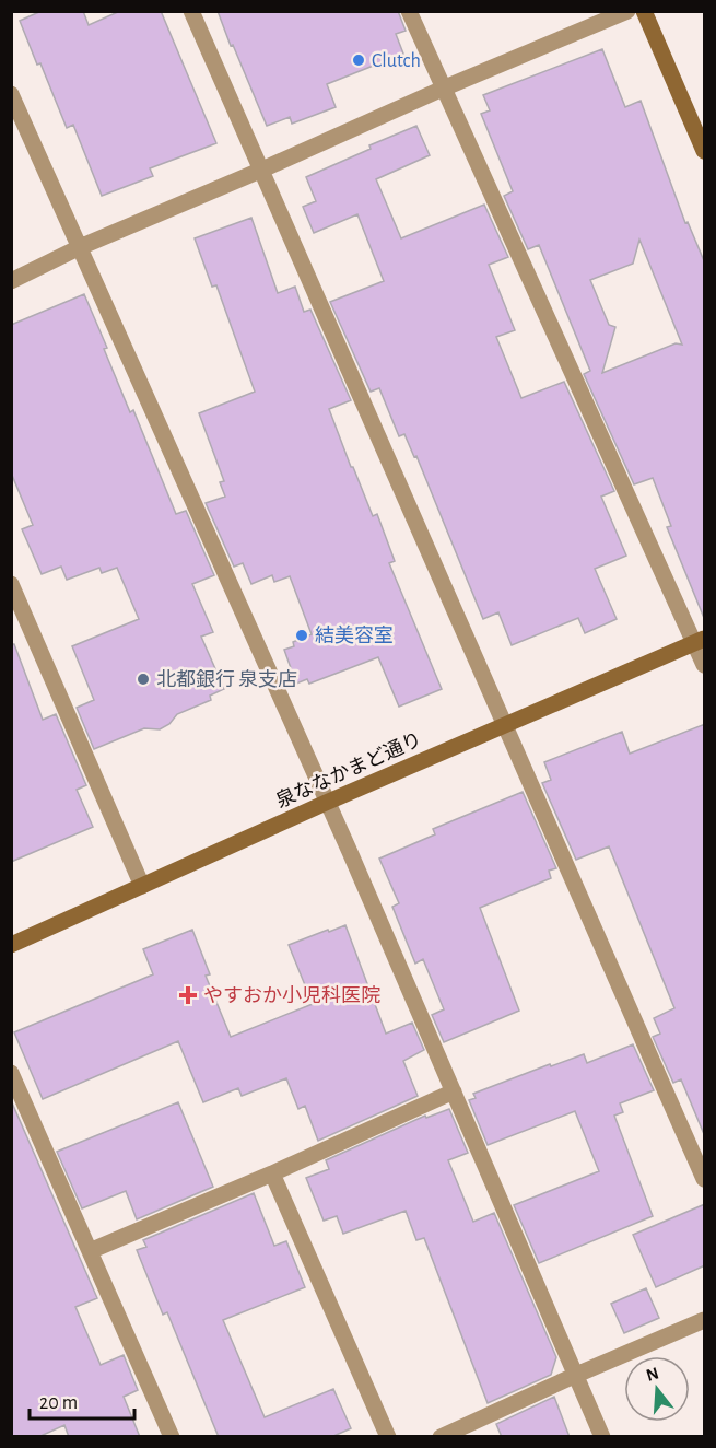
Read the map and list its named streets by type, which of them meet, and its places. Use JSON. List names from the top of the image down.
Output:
{
  "streets": {
    "street": ["泉ななかまど通り"]
  },
  "places": {
    "other": ["Clutch", "結美容室", "北都銀行 泉支店"],
    "health": ["やすおか小児科医院"]
  },
  "scale_bar": "20 m",
  "north": "top"
}
